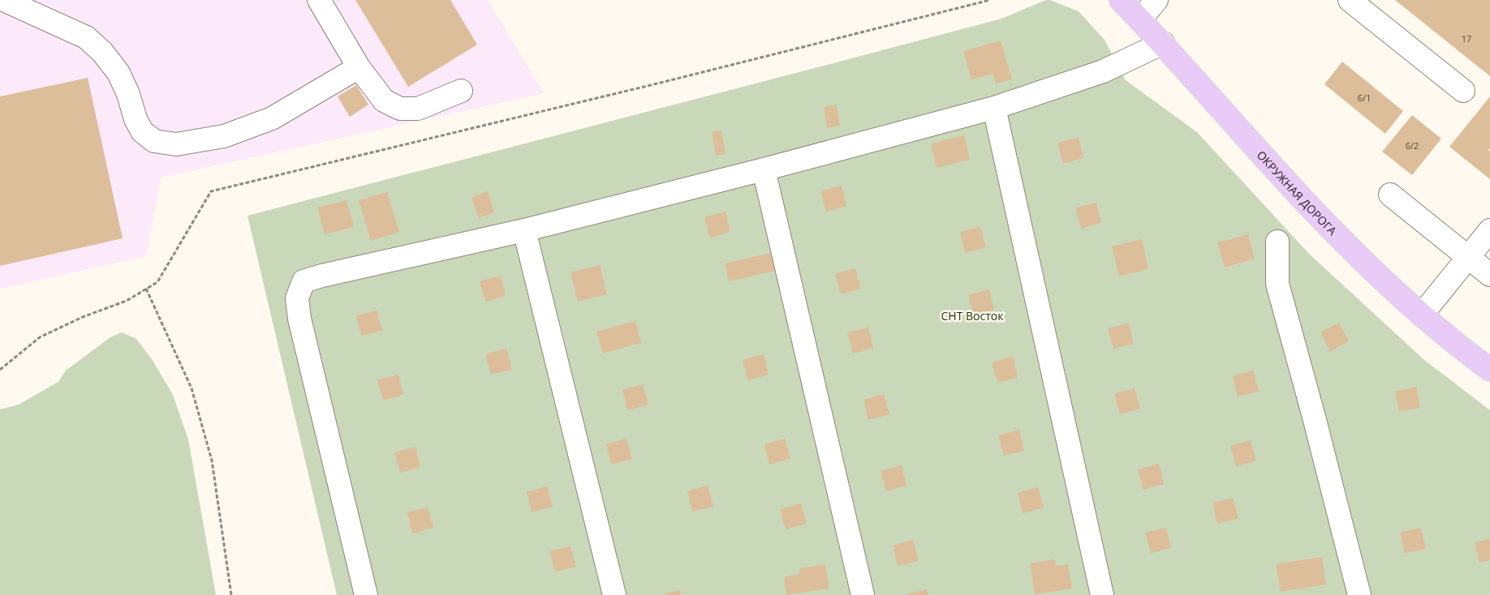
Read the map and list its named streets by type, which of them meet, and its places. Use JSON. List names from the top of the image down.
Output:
{
  "streets": {
    "main road": ["ОКРУЖНАЯ ДОРОГА"]
  },
  "parks": ["СНТ Восток"],
  "house_numbers": ["17", "6/1", "6/2"]
}
